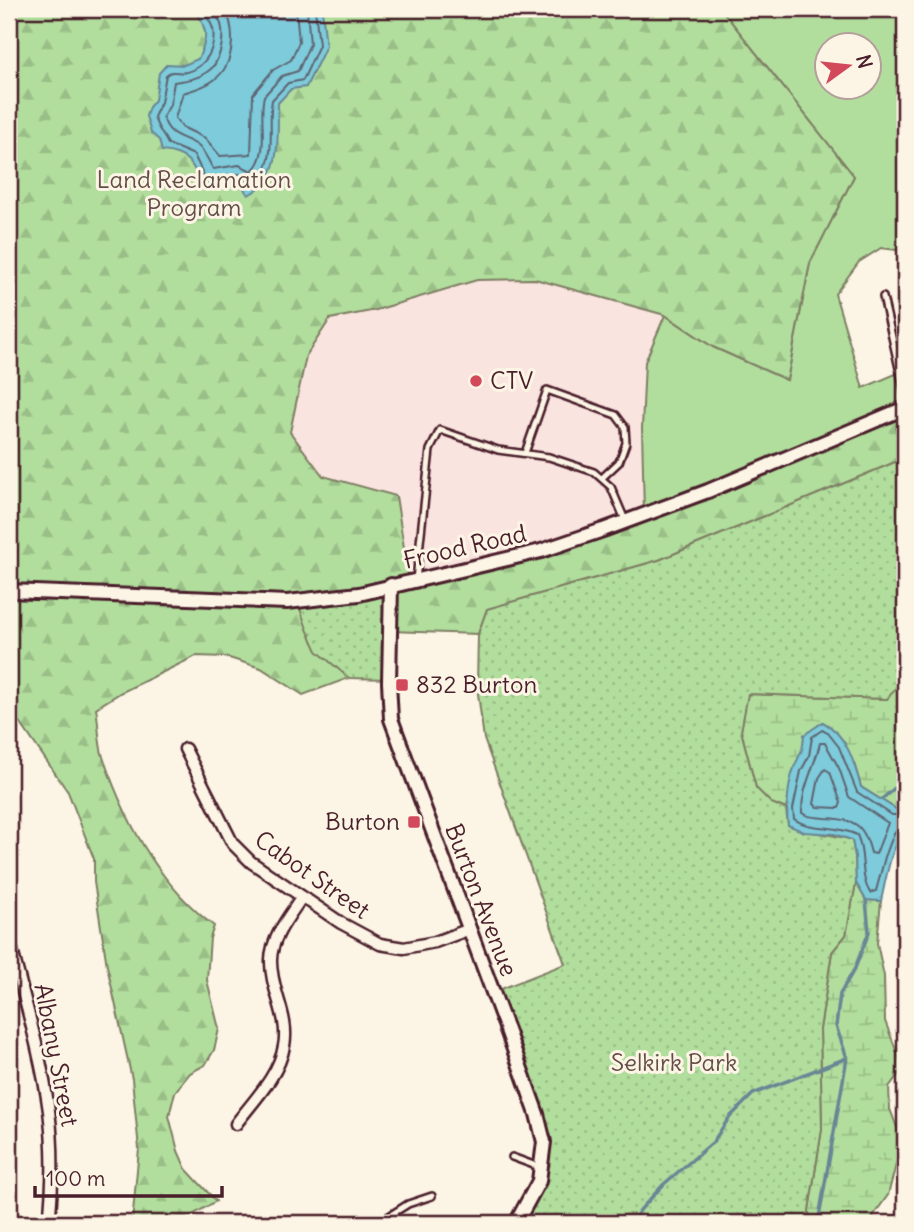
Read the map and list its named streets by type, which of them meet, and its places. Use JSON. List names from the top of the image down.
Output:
{
  "streets": {
    "street": [
      "Frood Road",
      "Cabot Street",
      "Burton Avenue",
      "Albany Street"
    ]
  },
  "crossings": [
    ["Frood Road", "Burton Avenue"],
    ["Cabot Street", "Burton Avenue"]
  ],
  "parks": ["Land Reclamation Program", "Selkirk Park"],
  "places": {
    "other": ["CTV"],
    "transit": ["832 Burton", "Burton"]
  },
  "scale_bar": "100 m",
  "north": "right"
}
